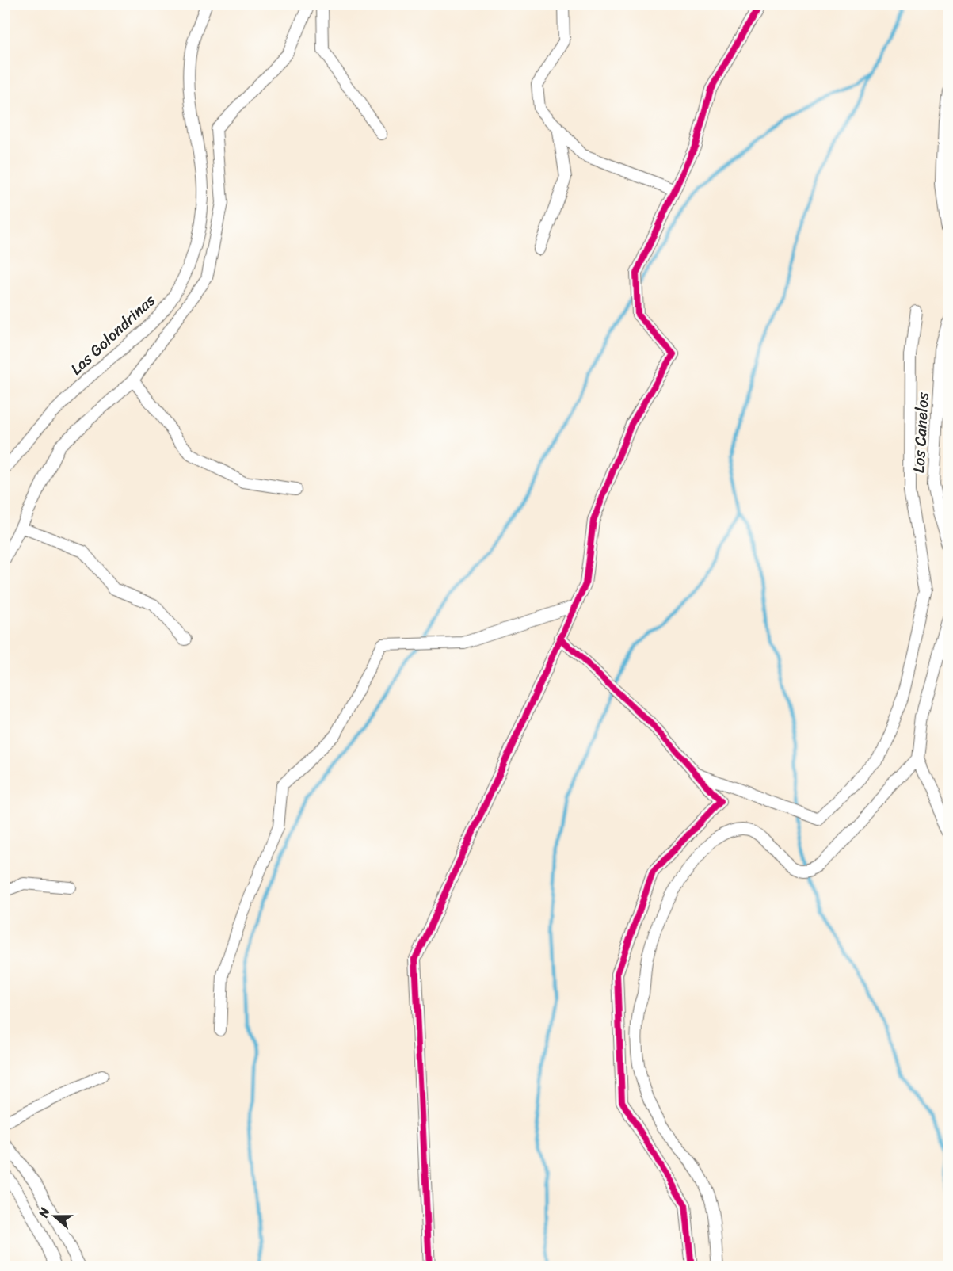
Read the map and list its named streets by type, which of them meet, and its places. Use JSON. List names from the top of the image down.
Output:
{
  "streets": {
    "street": ["Las Golondrinas", "Los Canelos"]
  },
  "north": "left"
}
